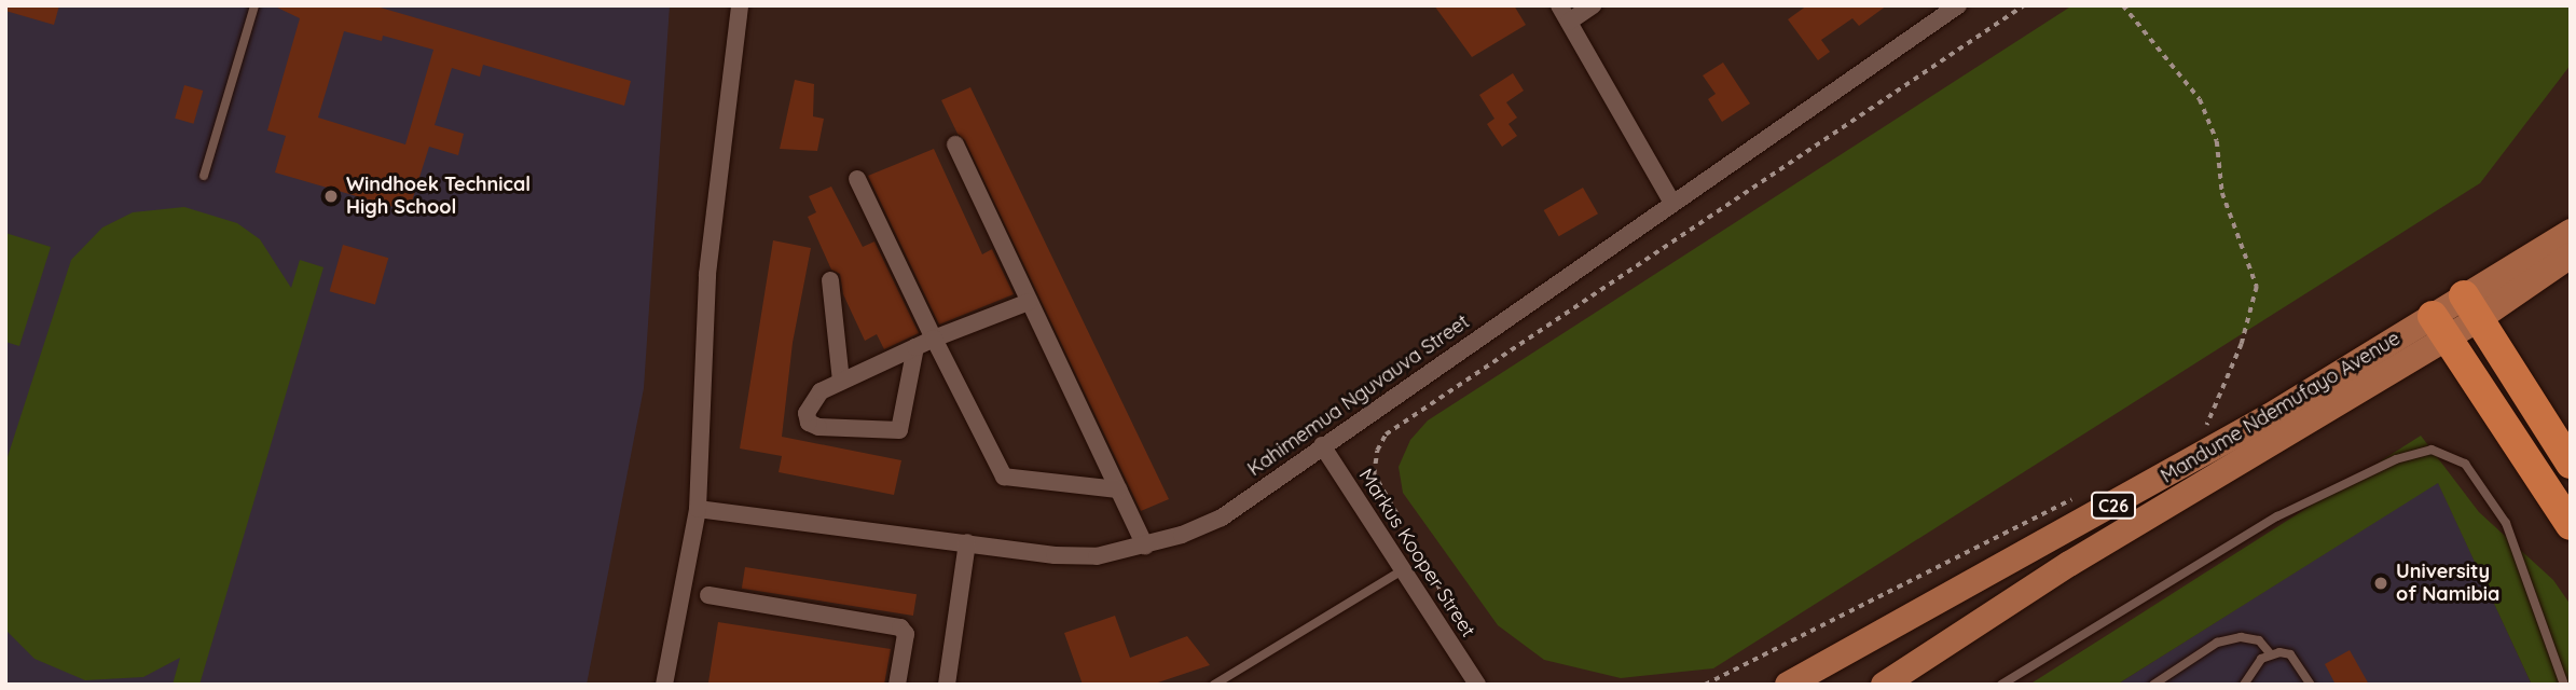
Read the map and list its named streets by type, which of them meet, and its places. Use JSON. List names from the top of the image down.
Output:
{
  "streets": {
    "main road": ["Mandume Ndemufayo Avenue", "C26"],
    "street": ["Kahimemua Nguvauva Street", "Markus Kooper Street"]
  },
  "crossings": [
    ["Kahimemua Nguvauva Street", "Markus Kooper Street"]
  ],
  "places": ["Windhoek Technical High School", "University of Namibia"]
}
